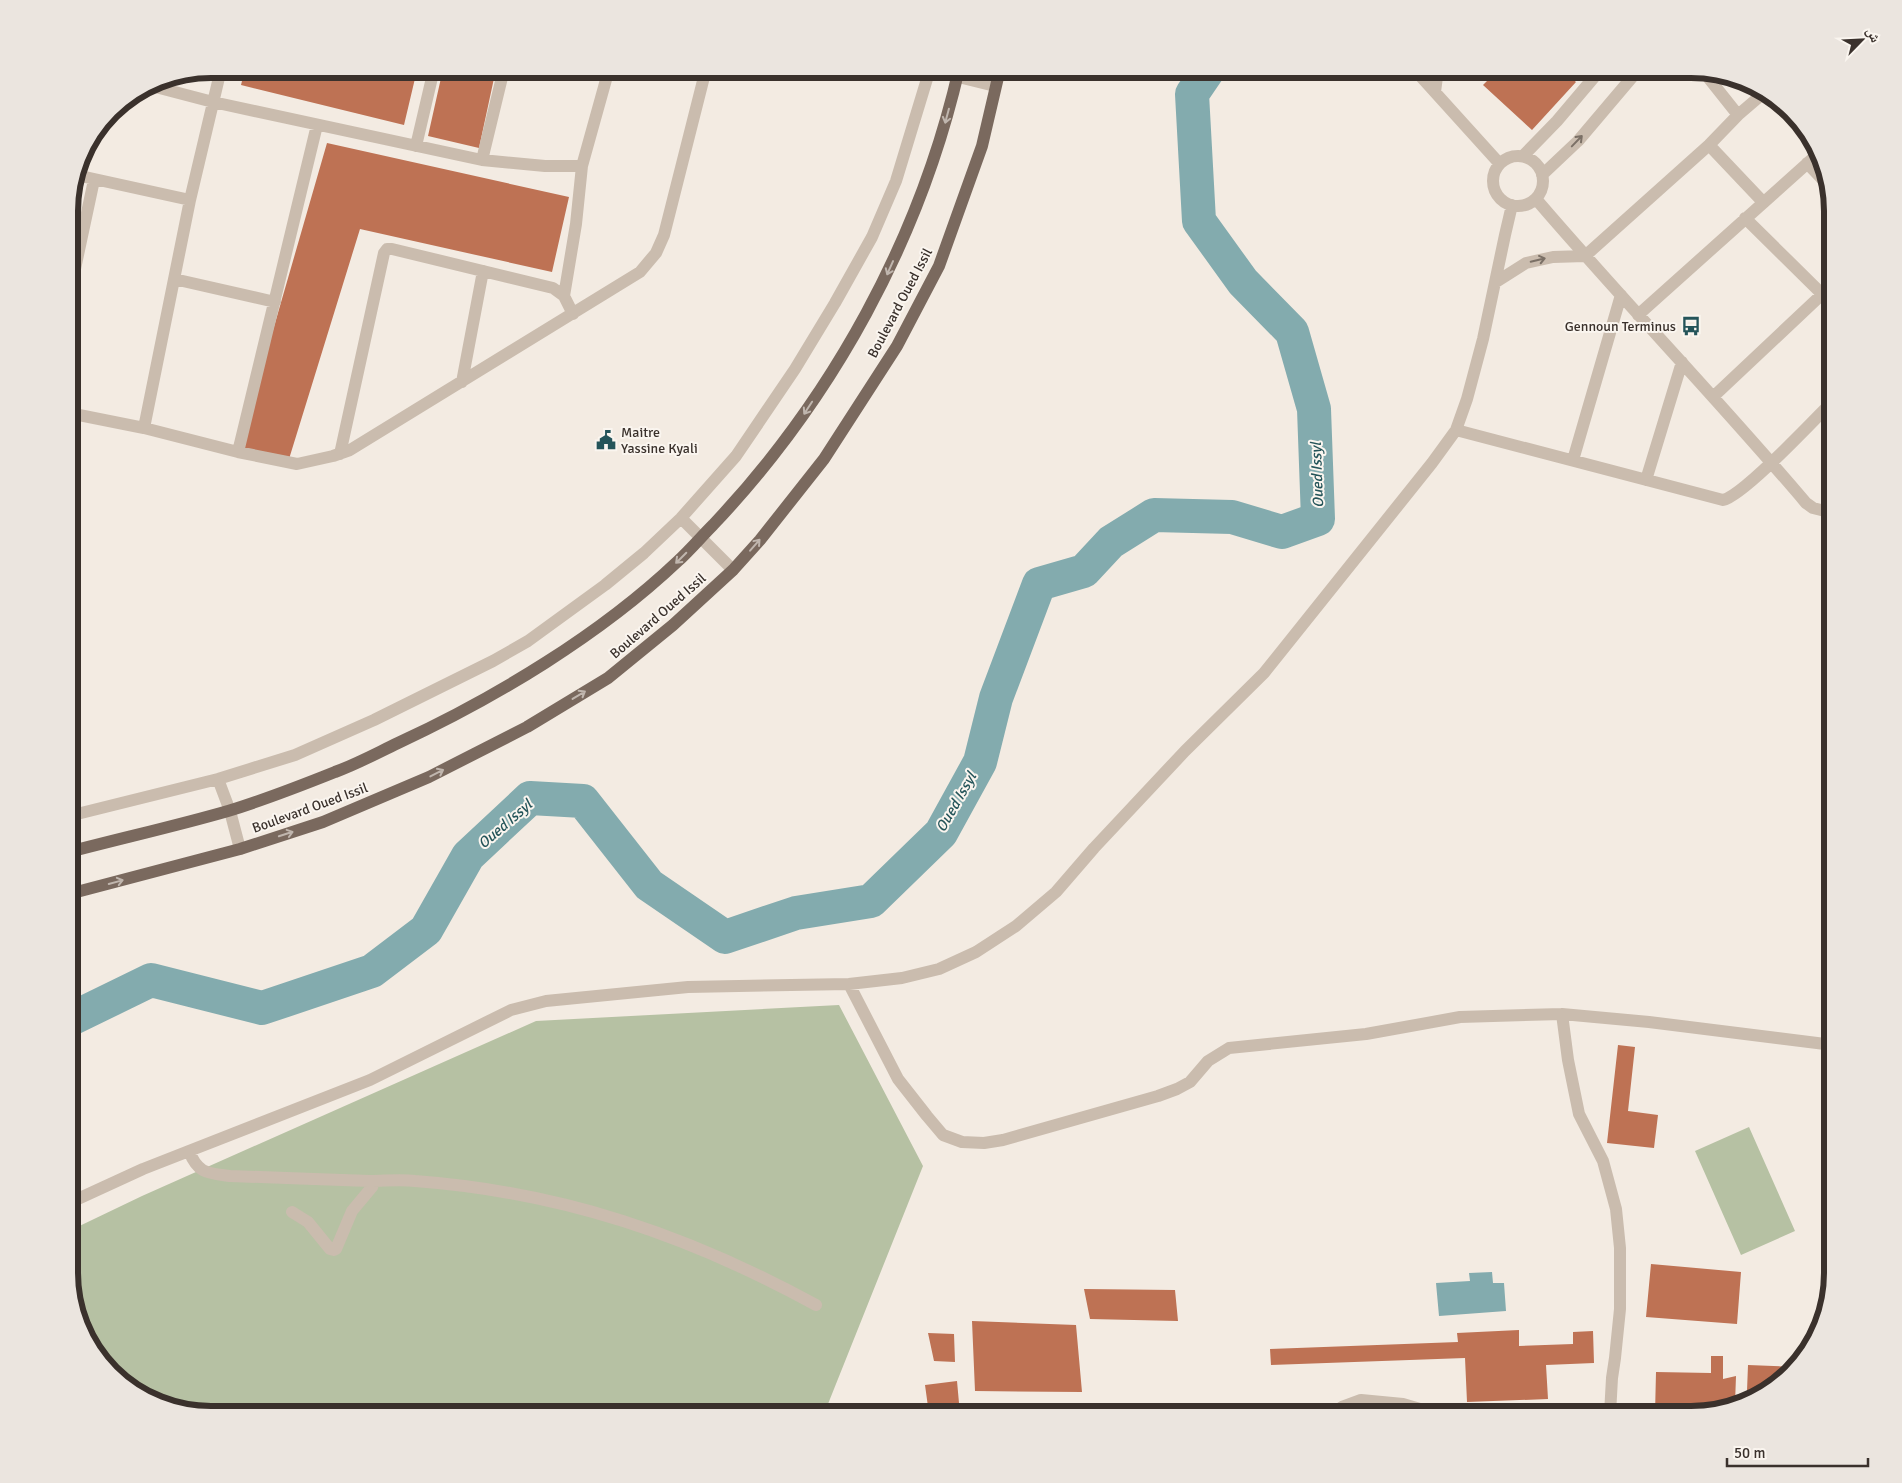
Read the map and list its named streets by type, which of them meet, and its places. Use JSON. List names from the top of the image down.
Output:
{
  "streets": {
    "main road": ["Boulevard Oued Issil"]
  },
  "water": ["Oued Issyl"],
  "places": {
    "bus stop": ["Gennoun Terminus"],
    "public building": ["Maitre Yassine Kyali"]
  },
  "scale_bar": "50 m",
  "north": "top right"
}
